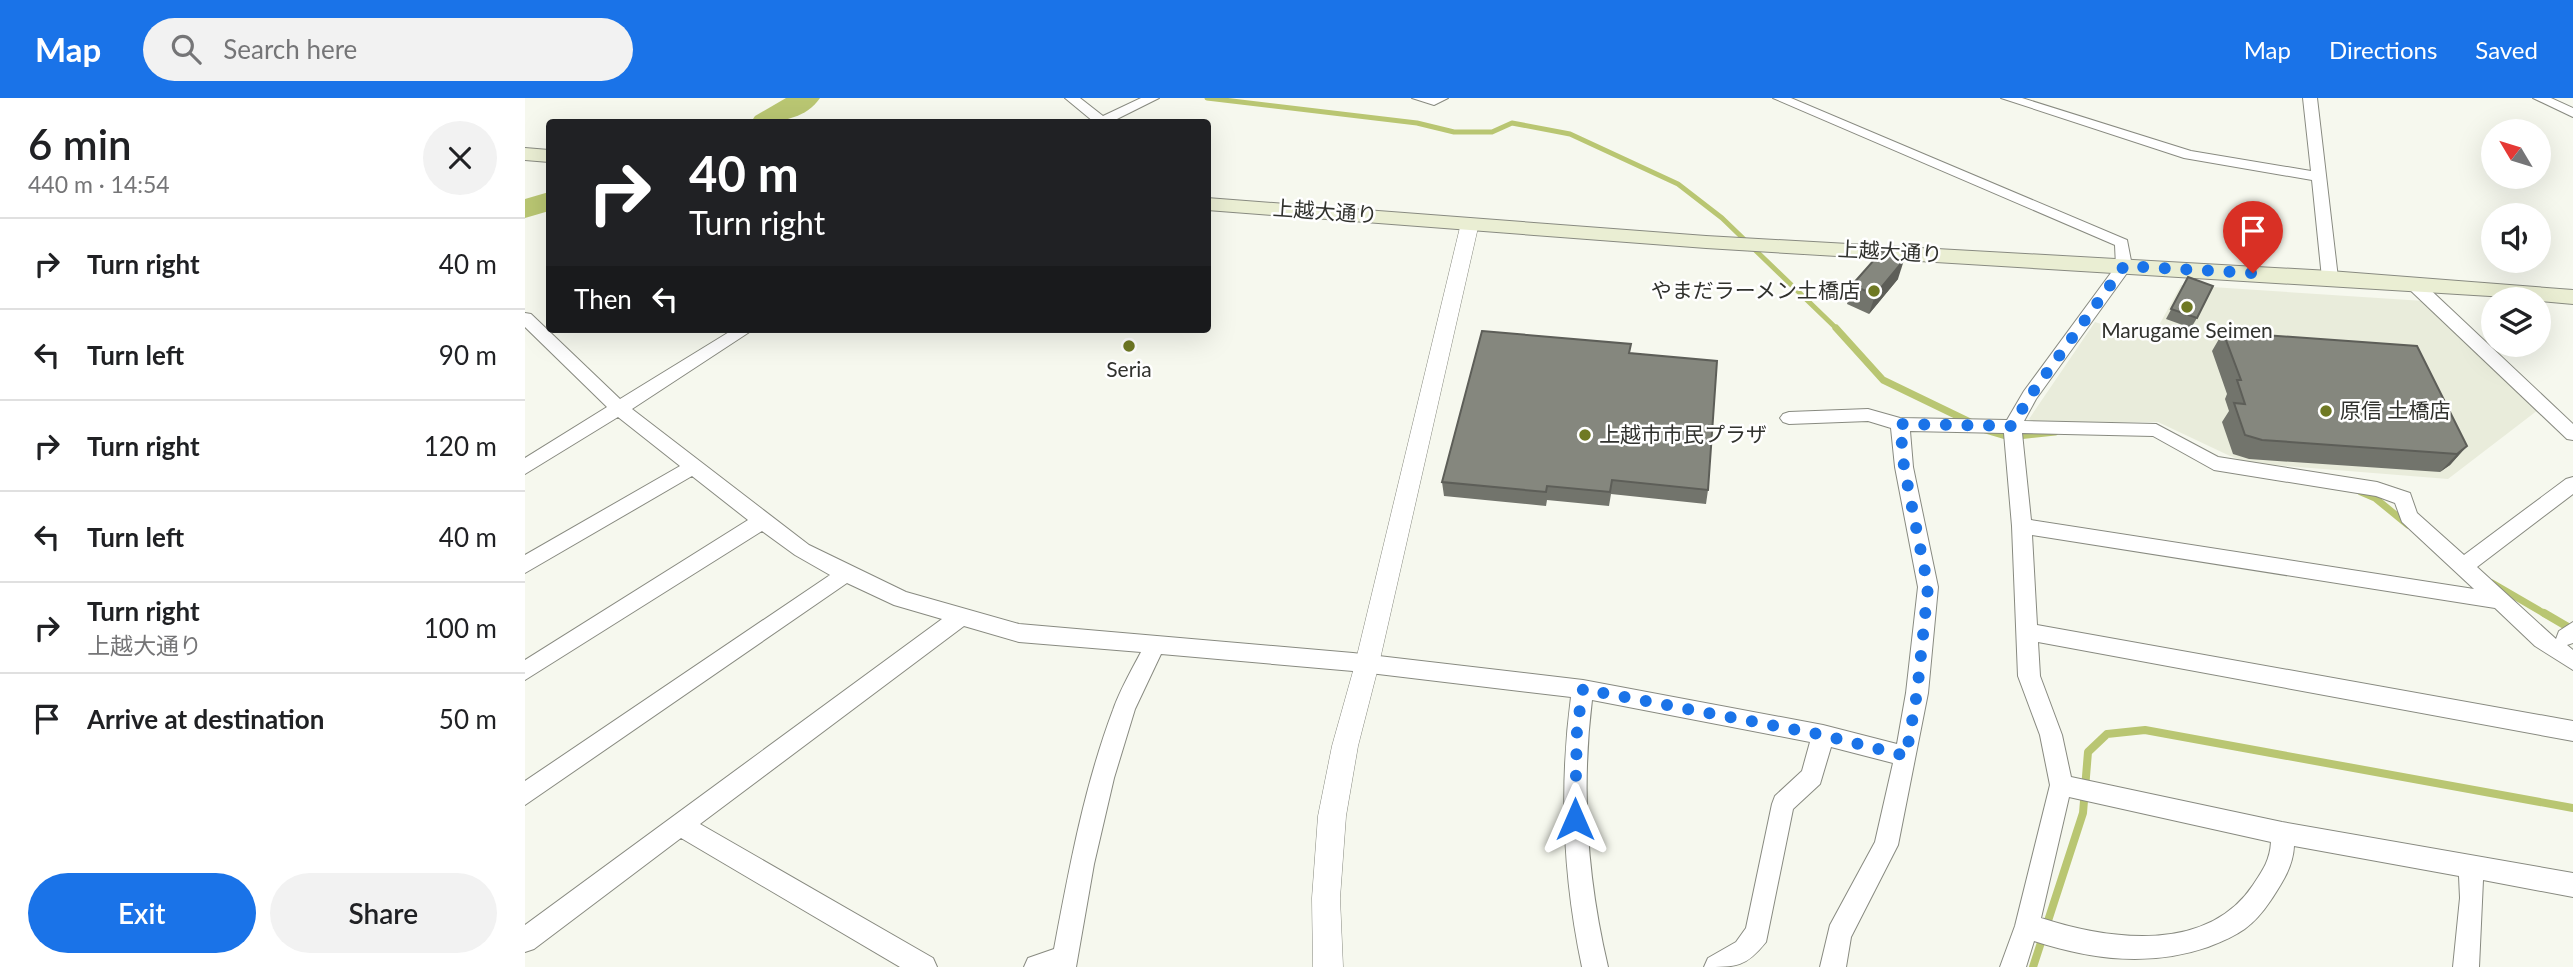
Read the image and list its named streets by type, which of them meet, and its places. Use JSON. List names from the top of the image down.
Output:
{
  "streets": {
    "main road": ["上越大通り"]
  },
  "places": [
    "やまだラーメン土橋店",
    "Marugame Seimen",
    "Seria",
    "原信 土橋店",
    "上越市市民プラザ"
  ],
  "north": "top left",
  "page": {
    "header": "Map",
    "search": "Search here",
    "nav": ["Map", "Directions", "Saved"],
    "heading": ["6 min", "440 m · 14:54"],
    "turn": ["40 m", "Turn right"],
    "list": [
      {
        "name": "Turn right",
        "value": "40 m"
      },
      {
        "name": "Turn left",
        "value": "90 m"
      },
      {
        "name": "Turn right",
        "value": "120 m"
      },
      {
        "name": "Turn left",
        "value": "40 m"
      },
      {
        "name": "Turn right",
        "note": "上越大通り",
        "value": "100 m"
      },
      {
        "name": "Arrive at destination",
        "value": "50 m"
      }
    ],
    "then": "Then",
    "buttons": ["Exit", "Share"]
  }
}
